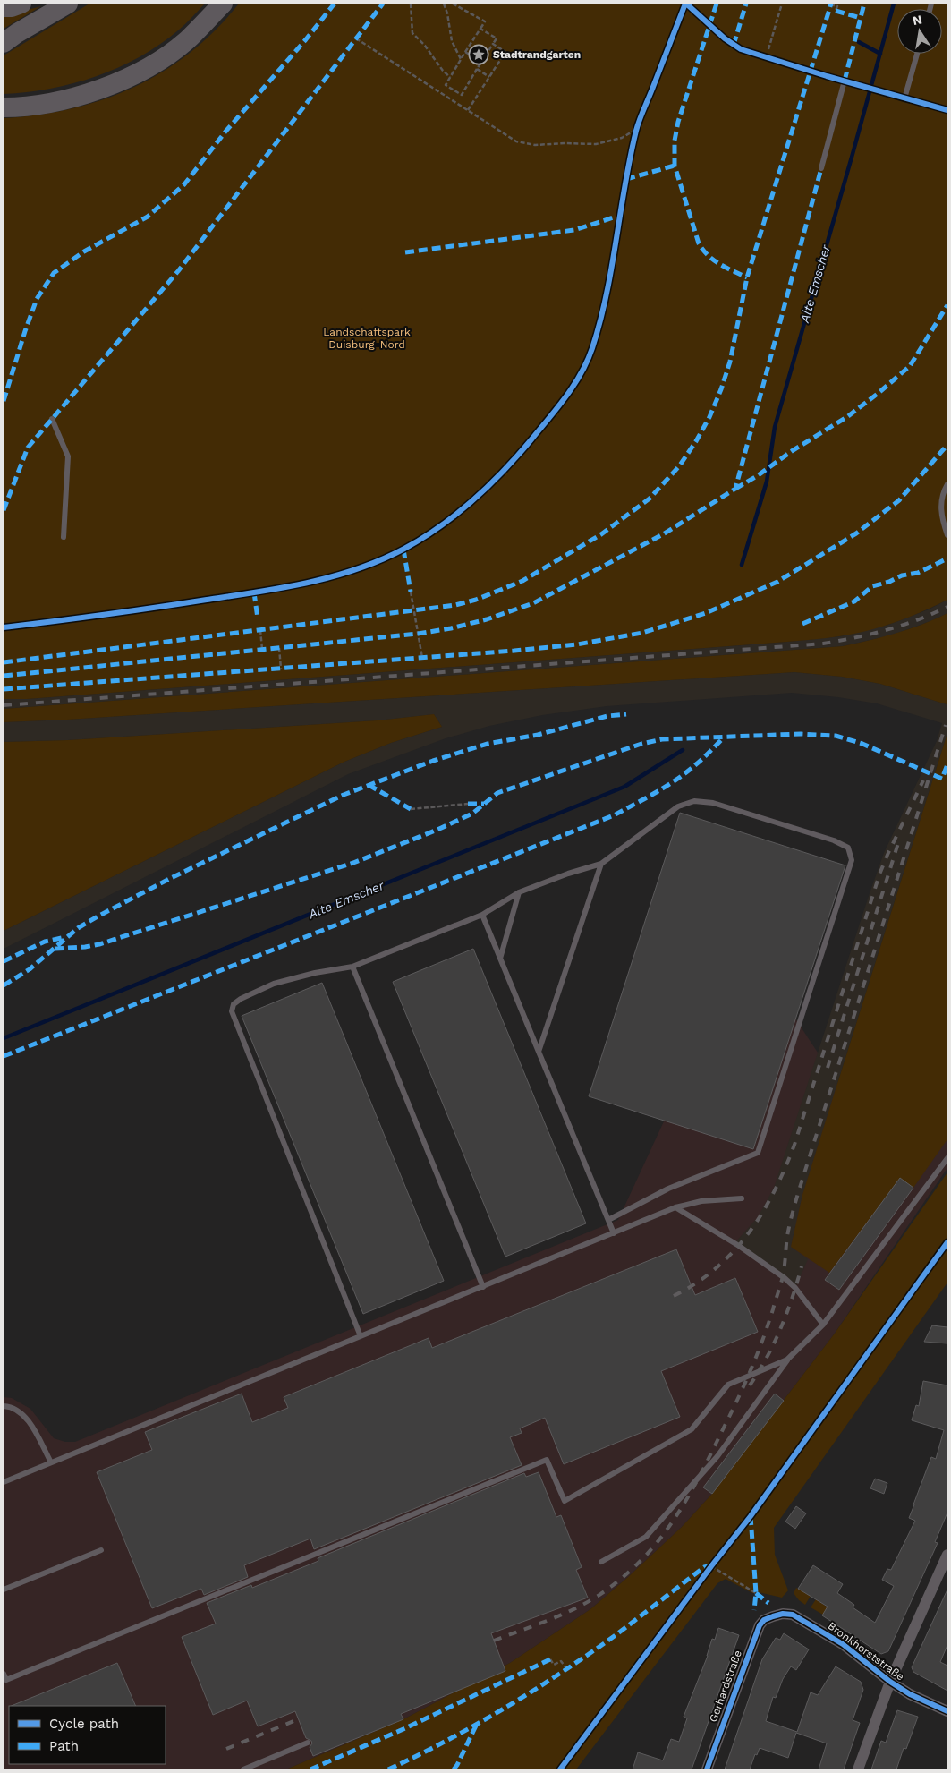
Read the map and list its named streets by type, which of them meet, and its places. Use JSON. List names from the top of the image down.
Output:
{
  "streets": {
    "street": ["Bronkhorststraße", "Gerhardstraße"]
  },
  "crossings": [
    ["Bronkhorststraße", "Gerhardstraße"]
  ],
  "water": ["Alte Emscher"],
  "parks": ["Landschaftspark Duisburg-Nord"],
  "places": {
    "place": ["Stadtrandgarten"]
  },
  "legend": ["Cycle path", "Path"],
  "north": "top"
}
